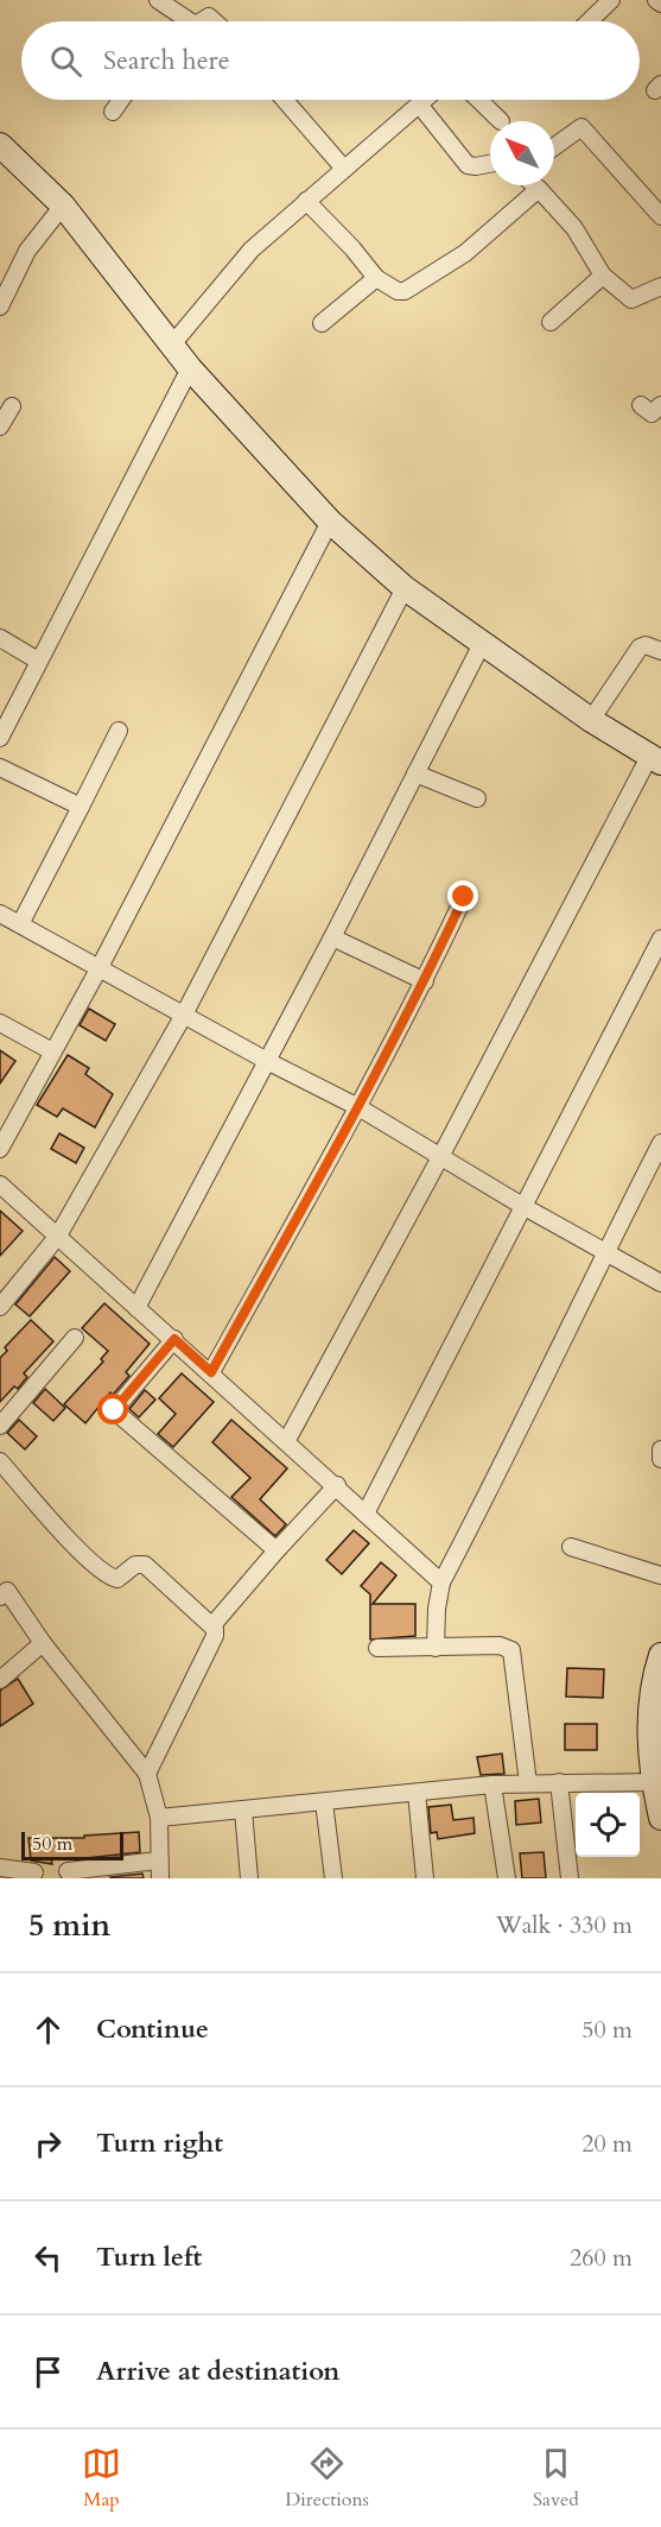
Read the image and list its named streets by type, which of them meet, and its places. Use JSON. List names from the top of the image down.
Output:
{
  "scale_bar": "50 m",
  "north": "top left",
  "page": {
    "search": "Search here",
    "scale": "50 m",
    "heading": ["5 min", "Walk · 330 m"],
    "list": [
      ["Continue", "50 m"],
      ["Turn right", "20 m"],
      ["Turn left", "260 m"],
      "Arrive at destination"
    ],
    "nav": ["Map", "Directions", "Saved"]
  }
}
